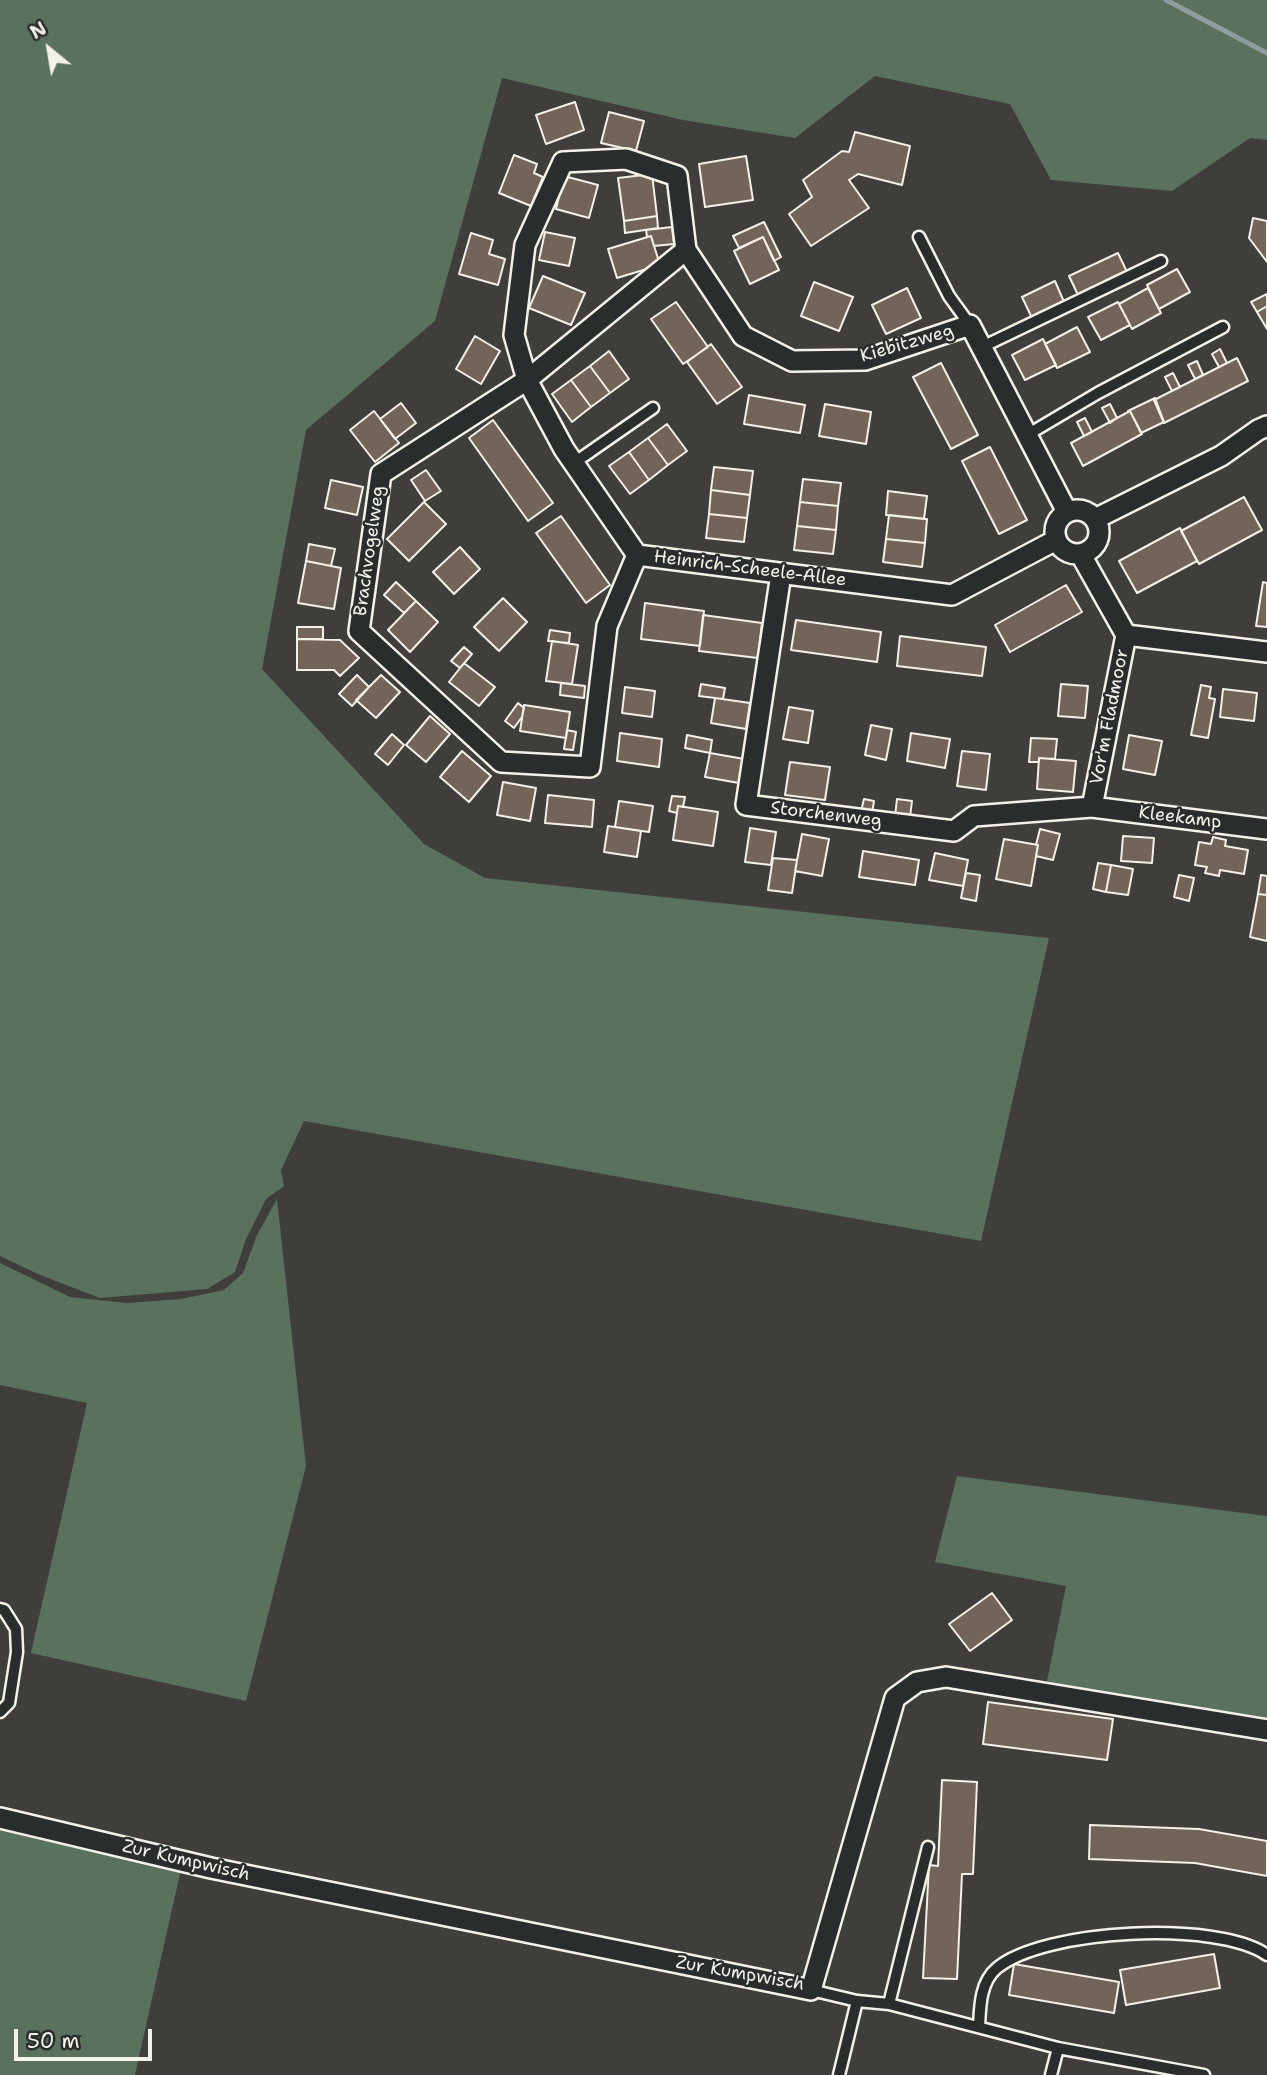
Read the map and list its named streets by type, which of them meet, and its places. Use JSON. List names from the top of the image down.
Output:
{
  "streets": {
    "street": [
      "Kiebitzweg",
      "Brachvogelweg",
      "Heinrich-Scheele-Allee",
      "Vor'm Fladmoor",
      "Storchenweg",
      "Kleekamp",
      "Zur Kumpwisch"
    ]
  },
  "crossings": [
    ["Kiebitzweg", "Brachvogelweg"],
    ["Kiebitzweg", "Heinrich-Scheele-Allee"],
    ["Kiebitzweg", "Vor'm Fladmoor"],
    ["Brachvogelweg", "Heinrich-Scheele-Allee"],
    ["Heinrich-Scheele-Allee", "Vor'm Fladmoor"],
    ["Heinrich-Scheele-Allee", "Storchenweg"],
    ["Vor'm Fladmoor", "Storchenweg"],
    ["Vor'm Fladmoor", "Kleekamp"],
    ["Storchenweg", "Kleekamp"]
  ],
  "scale_bar": "50 m",
  "north": "top left"
}
